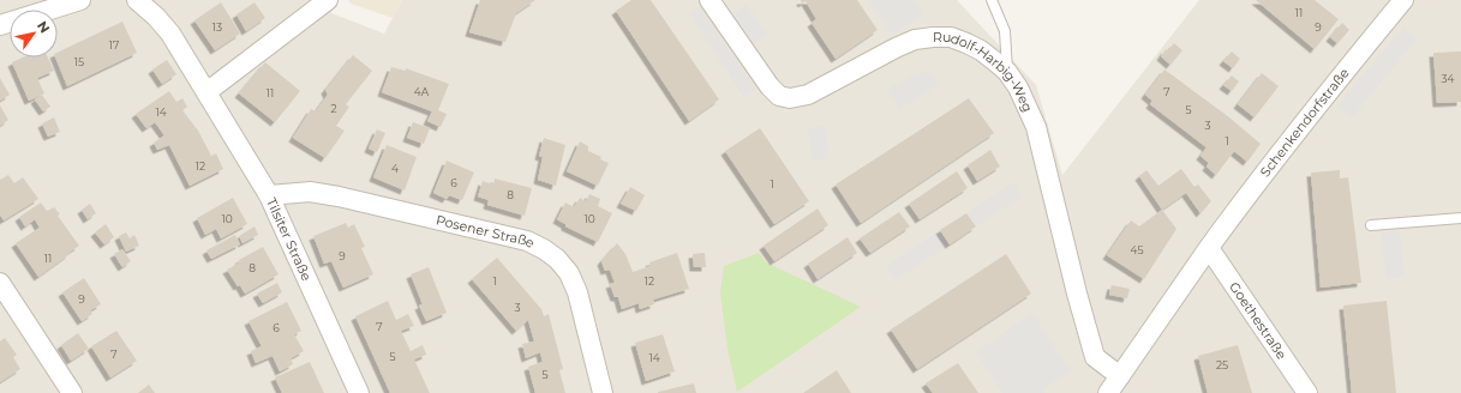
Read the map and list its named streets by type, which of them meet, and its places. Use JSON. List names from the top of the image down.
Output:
{
  "streets": {
    "street": [
      "Rudolf-Harbig-Weg",
      "Schenkendorfstraße",
      "Posener Straße",
      "Tilsiter Straße",
      "Goethestraße"
    ]
  },
  "crossings": [
    ["Rudolf-Harbig-Weg", "Schenkendorfstraße"],
    ["Schenkendorfstraße", "Goethestraße"],
    ["Posener Straße", "Tilsiter Straße"]
  ],
  "house_numbers": [
    "11",
    "13",
    "9",
    "17",
    "15",
    "34",
    "4A",
    "7",
    "11",
    "2",
    "5",
    "14",
    "3",
    "1",
    "12",
    "4",
    "6",
    "1",
    "8",
    "10",
    "10",
    "45",
    "9",
    "11",
    "8",
    "1",
    "12",
    "9",
    "3",
    "7",
    "6",
    "7",
    "5",
    "14",
    "25",
    "5"
  ],
  "north": "top right"
}
